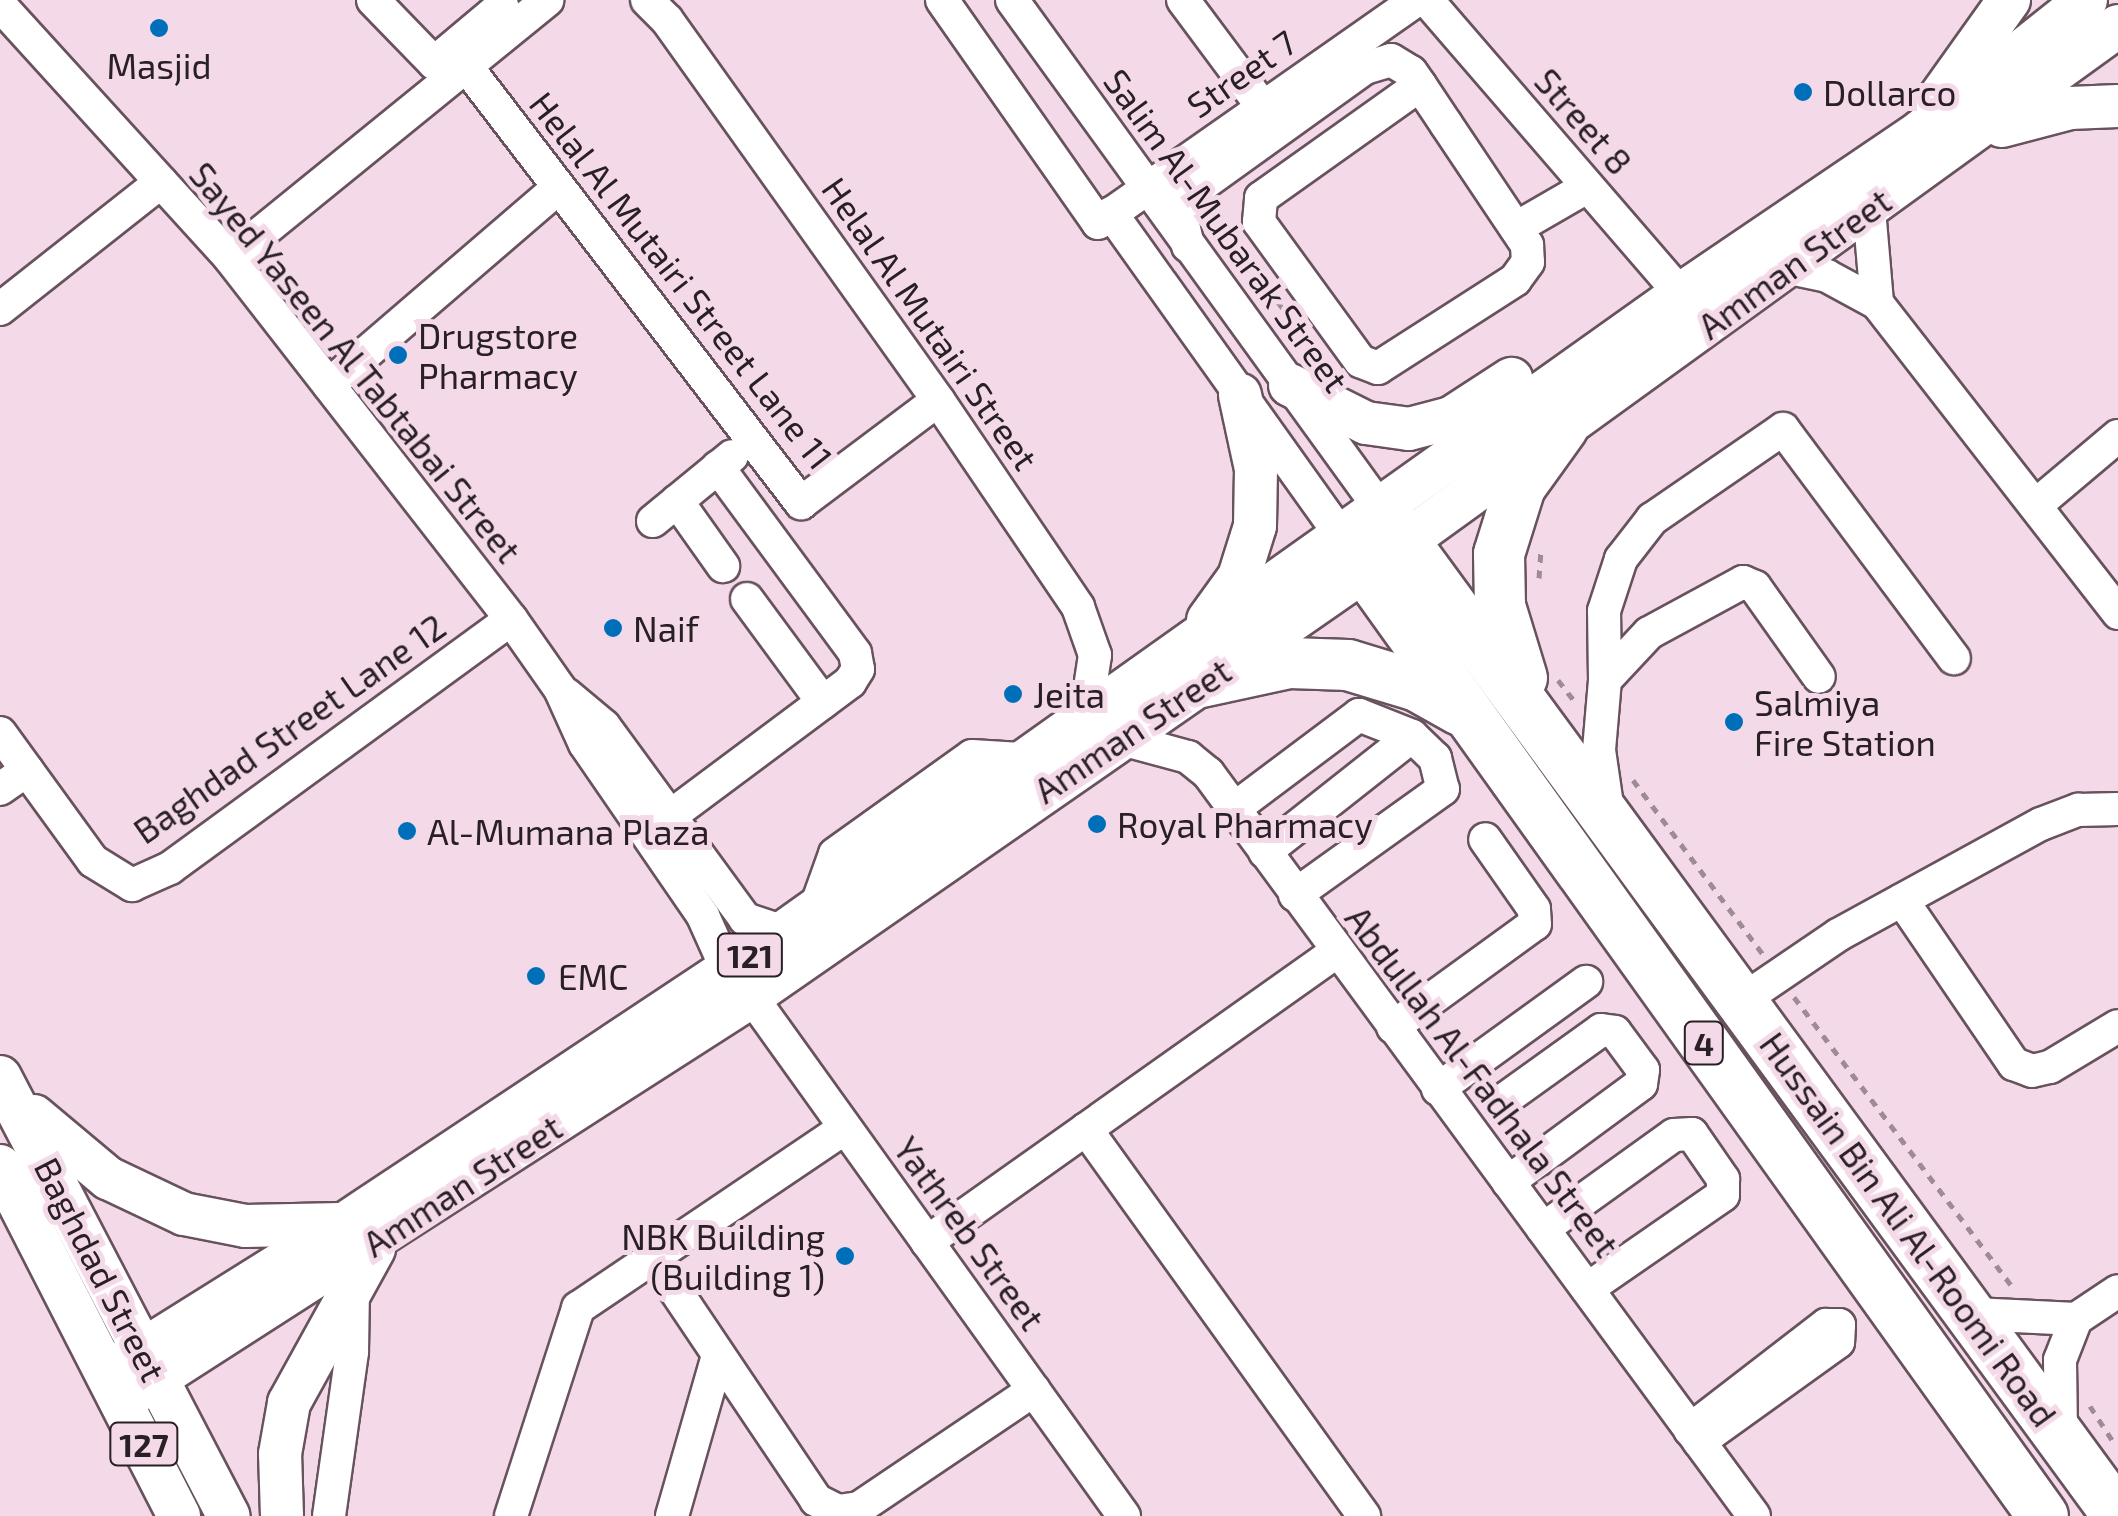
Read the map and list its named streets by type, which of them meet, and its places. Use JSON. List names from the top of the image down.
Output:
{
  "streets": {
    "highway": ["4", "Hussain Bin Ali Al-Roomi Road"],
    "main road": [
      "Amman Street",
      "121",
      "Baghdad Street",
      "127"
    ],
    "street": [
      "Street 7",
      "Street 8",
      "Salim Al-Mubarak Street",
      "Helal Al Mutairi Street Lane 11",
      "Helal Al Mutairi Street",
      "Sayed Yaseen Al Tabtabai Street",
      "Baghdad Street Lane 12",
      "Abdullah Al-Fadhala Street",
      "Yathreb Street"
    ]
  },
  "crossings": [
    ["Street 7", "Salim Al-Mubarak Street"],
    ["Street 8", "Amman Street"],
    ["Salim Al-Mubarak Street", "Amman Street"],
    ["Salim Al-Mubarak Street", "Hussain Bin Ali Al-Roomi Road"],
    ["Amman Street", "Helal Al Mutairi Street"],
    ["Amman Street", "Sayed Yaseen Al Tabtabai Street"],
    ["Amman Street", "Abdullah Al-Fadhala Street"],
    ["Amman Street", "Hussain Bin Ali Al-Roomi Road"],
    ["Amman Street", "Yathreb Street"],
    ["Amman Street", "Baghdad Street"],
    ["Helal Al Mutairi Street Lane 11", "Helal Al Mutairi Street"],
    ["Helal Al Mutairi Street", "Abdullah Al-Fadhala Street"],
    ["Sayed Yaseen Al Tabtabai Street", "Baghdad Street Lane 12"],
    ["Sayed Yaseen Al Tabtabai Street", "Yathreb Street"]
  ],
  "places": [
    "Masjid",
    "Dollarco",
    "Drugstore Pharmacy",
    "Naif",
    "Jeita",
    "Salmiya Fire Station",
    "Royal Pharmacy",
    "Al-Mumana Plaza",
    "EMC",
    "NBK Building (Building 1)"
  ]
}
